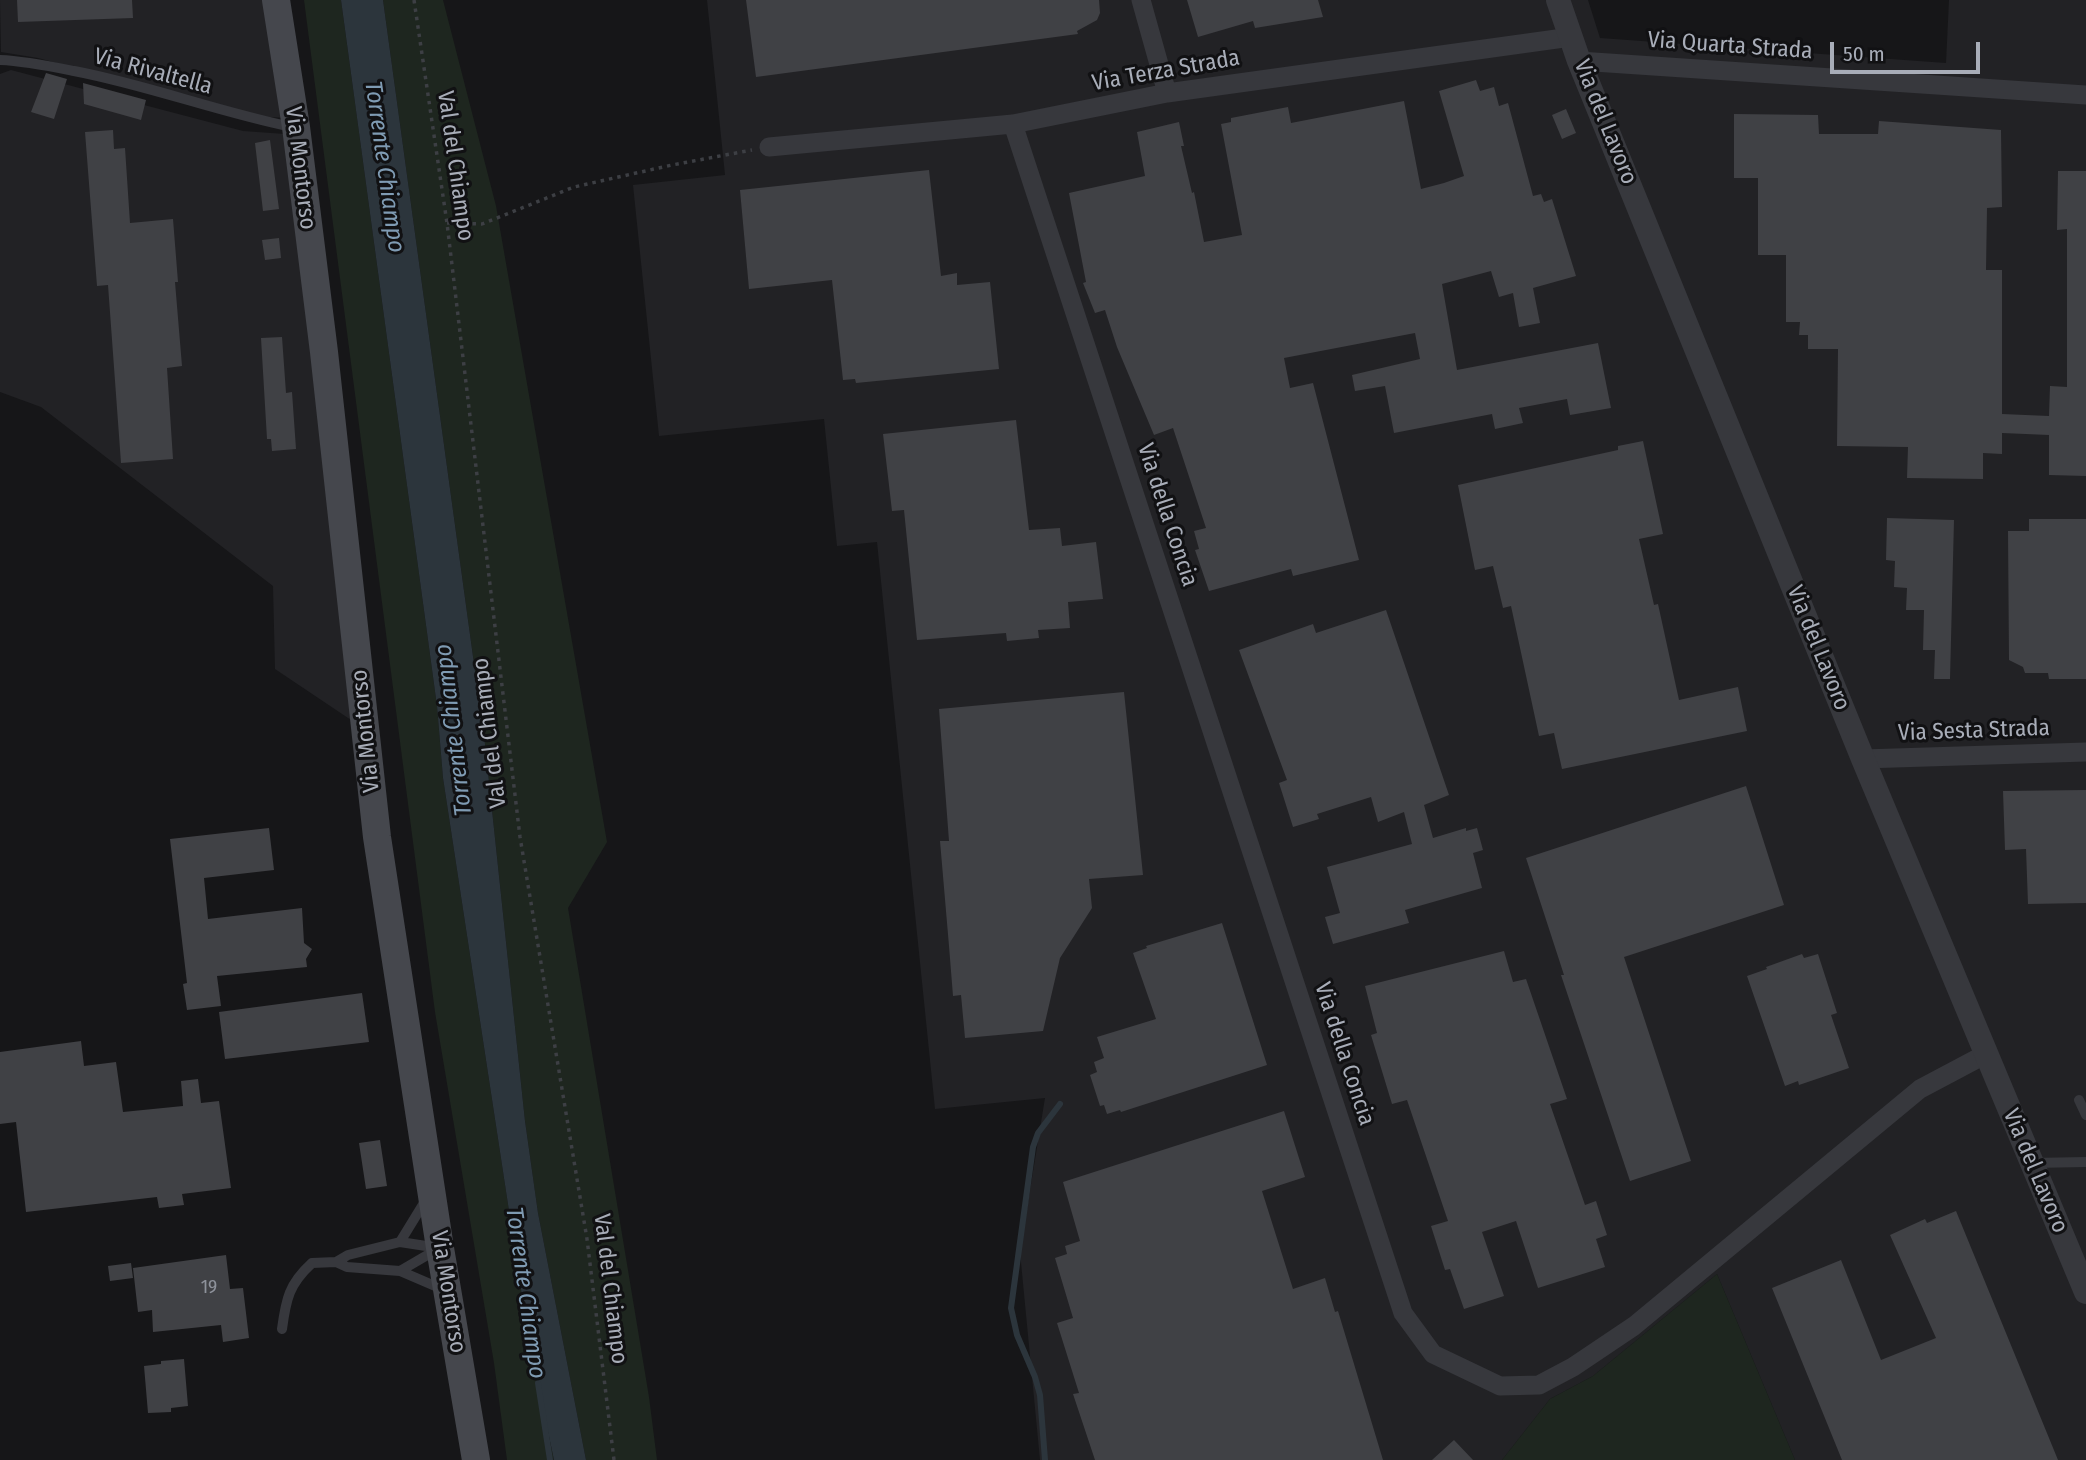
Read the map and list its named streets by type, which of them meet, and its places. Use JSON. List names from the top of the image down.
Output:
{
  "streets": {
    "main road": ["Via Montorso"],
    "street": [
      "Via Quarta Strada",
      "Via Terza Strada",
      "Via del Lavoro",
      "Via della Concia",
      "Via Sesta Strada"
    ],
    "lane": ["Via Rivaltella"],
    "path": ["Val del Chiampo"]
  },
  "crossings": [
    ["Via Quarta Strada", "Via Terza Strada"],
    ["Via Quarta Strada", "Via del Lavoro"],
    ["Via Terza Strada", "Via del Lavoro"],
    ["Via Terza Strada", "Via della Concia"],
    ["Via Rivaltella", "Via Montorso"],
    ["Via del Lavoro", "Via della Concia"],
    ["Via del Lavoro", "Via Sesta Strada"]
  ],
  "water": ["Torrente Chiampo"],
  "house_numbers": ["19"],
  "scale_bar": "50 m"
}
